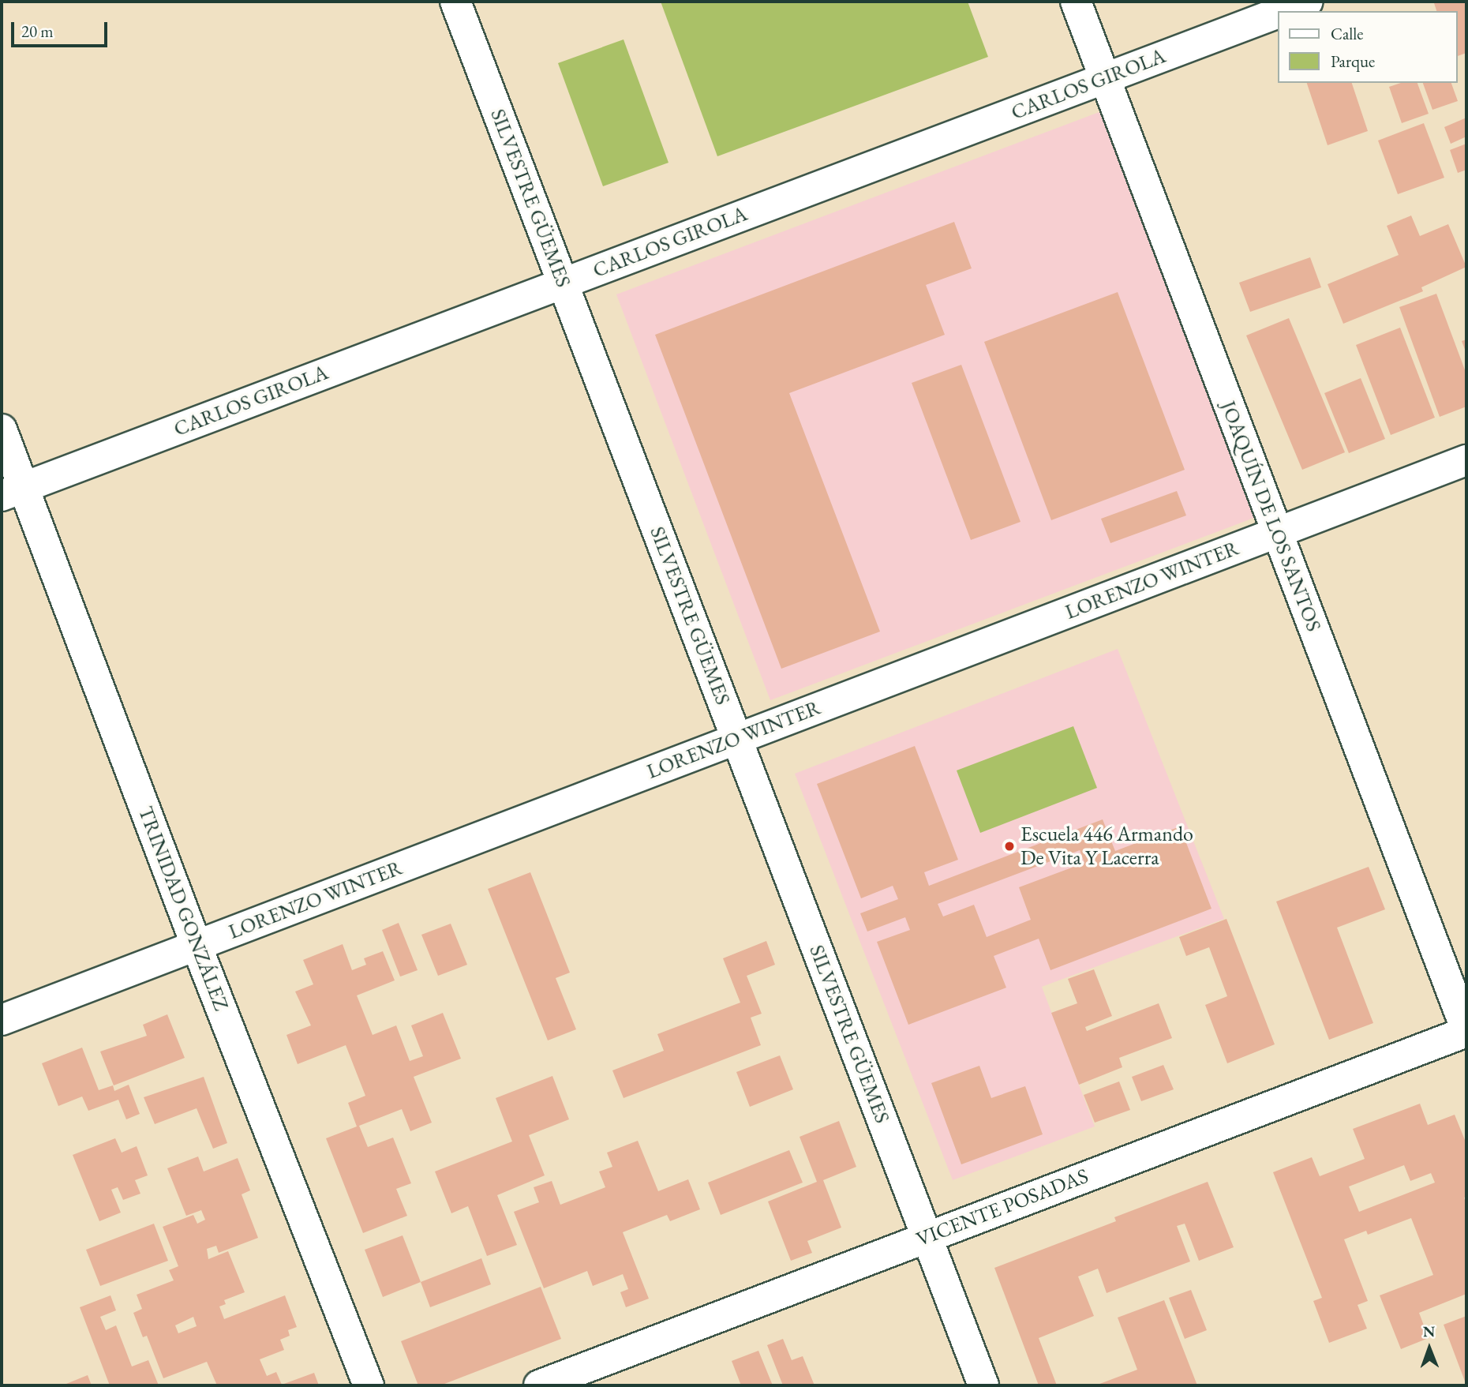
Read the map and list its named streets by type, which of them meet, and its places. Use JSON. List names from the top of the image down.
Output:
{
  "streets": {
    "street": [
      "CARLOS GIROLA",
      "SILVESTRE GÜEMES",
      "JOAQUÍN DE LOS SANTOS",
      "LORENZO WINTER",
      "TRINIDAD GONZÁLEZ",
      "VICENTE POSADAS"
    ]
  },
  "crossings": [
    ["CARLOS GIROLA", "SILVESTRE GÜEMES"],
    ["CARLOS GIROLA", "JOAQUÍN DE LOS SANTOS"],
    ["CARLOS GIROLA", "TRINIDAD GONZÁLEZ"],
    ["SILVESTRE GÜEMES", "LORENZO WINTER"],
    ["SILVESTRE GÜEMES", "VICENTE POSADAS"],
    ["JOAQUÍN DE LOS SANTOS", "LORENZO WINTER"],
    ["JOAQUÍN DE LOS SANTOS", "VICENTE POSADAS"],
    ["LORENZO WINTER", "TRINIDAD GONZÁLEZ"]
  ],
  "places": ["Escuela 446 Armando De Vita Y Lacerra"],
  "legend": ["Calle", "Parque"],
  "scale_bar": "20 m",
  "north": "top"
}
